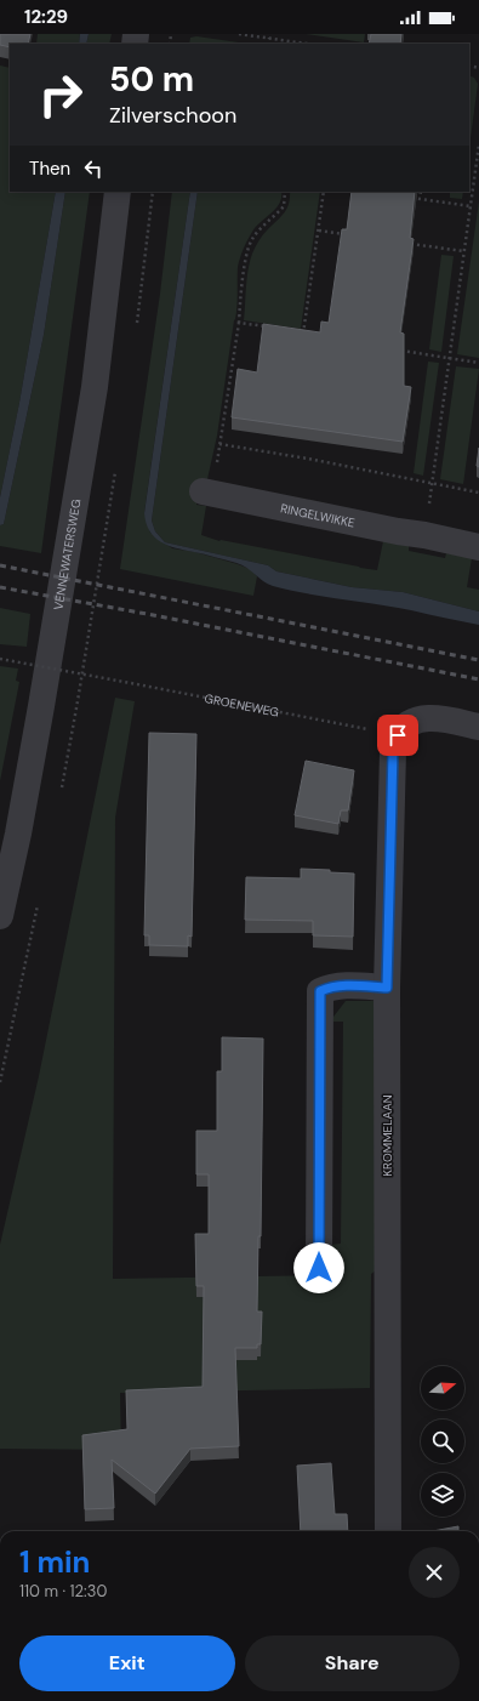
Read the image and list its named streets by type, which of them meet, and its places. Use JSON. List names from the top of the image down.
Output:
{
  "streets": {
    "street": ["RINGELWIKKE", "VENNEWATERSWEG", "KROMMELAAN"],
    "path": ["GROENEWEG"]
  },
  "crossings": [
    ["GROENEWEG", "KROMMELAAN"]
  ],
  "north": "right",
  "page": {
    "status": "12:29",
    "turn": ["50 m", "Zilverschoon"],
    "then": "Then",
    "heading": ["1 min", "110 m · 12:30"],
    "buttons": ["Exit", "Share"]
  }
}
